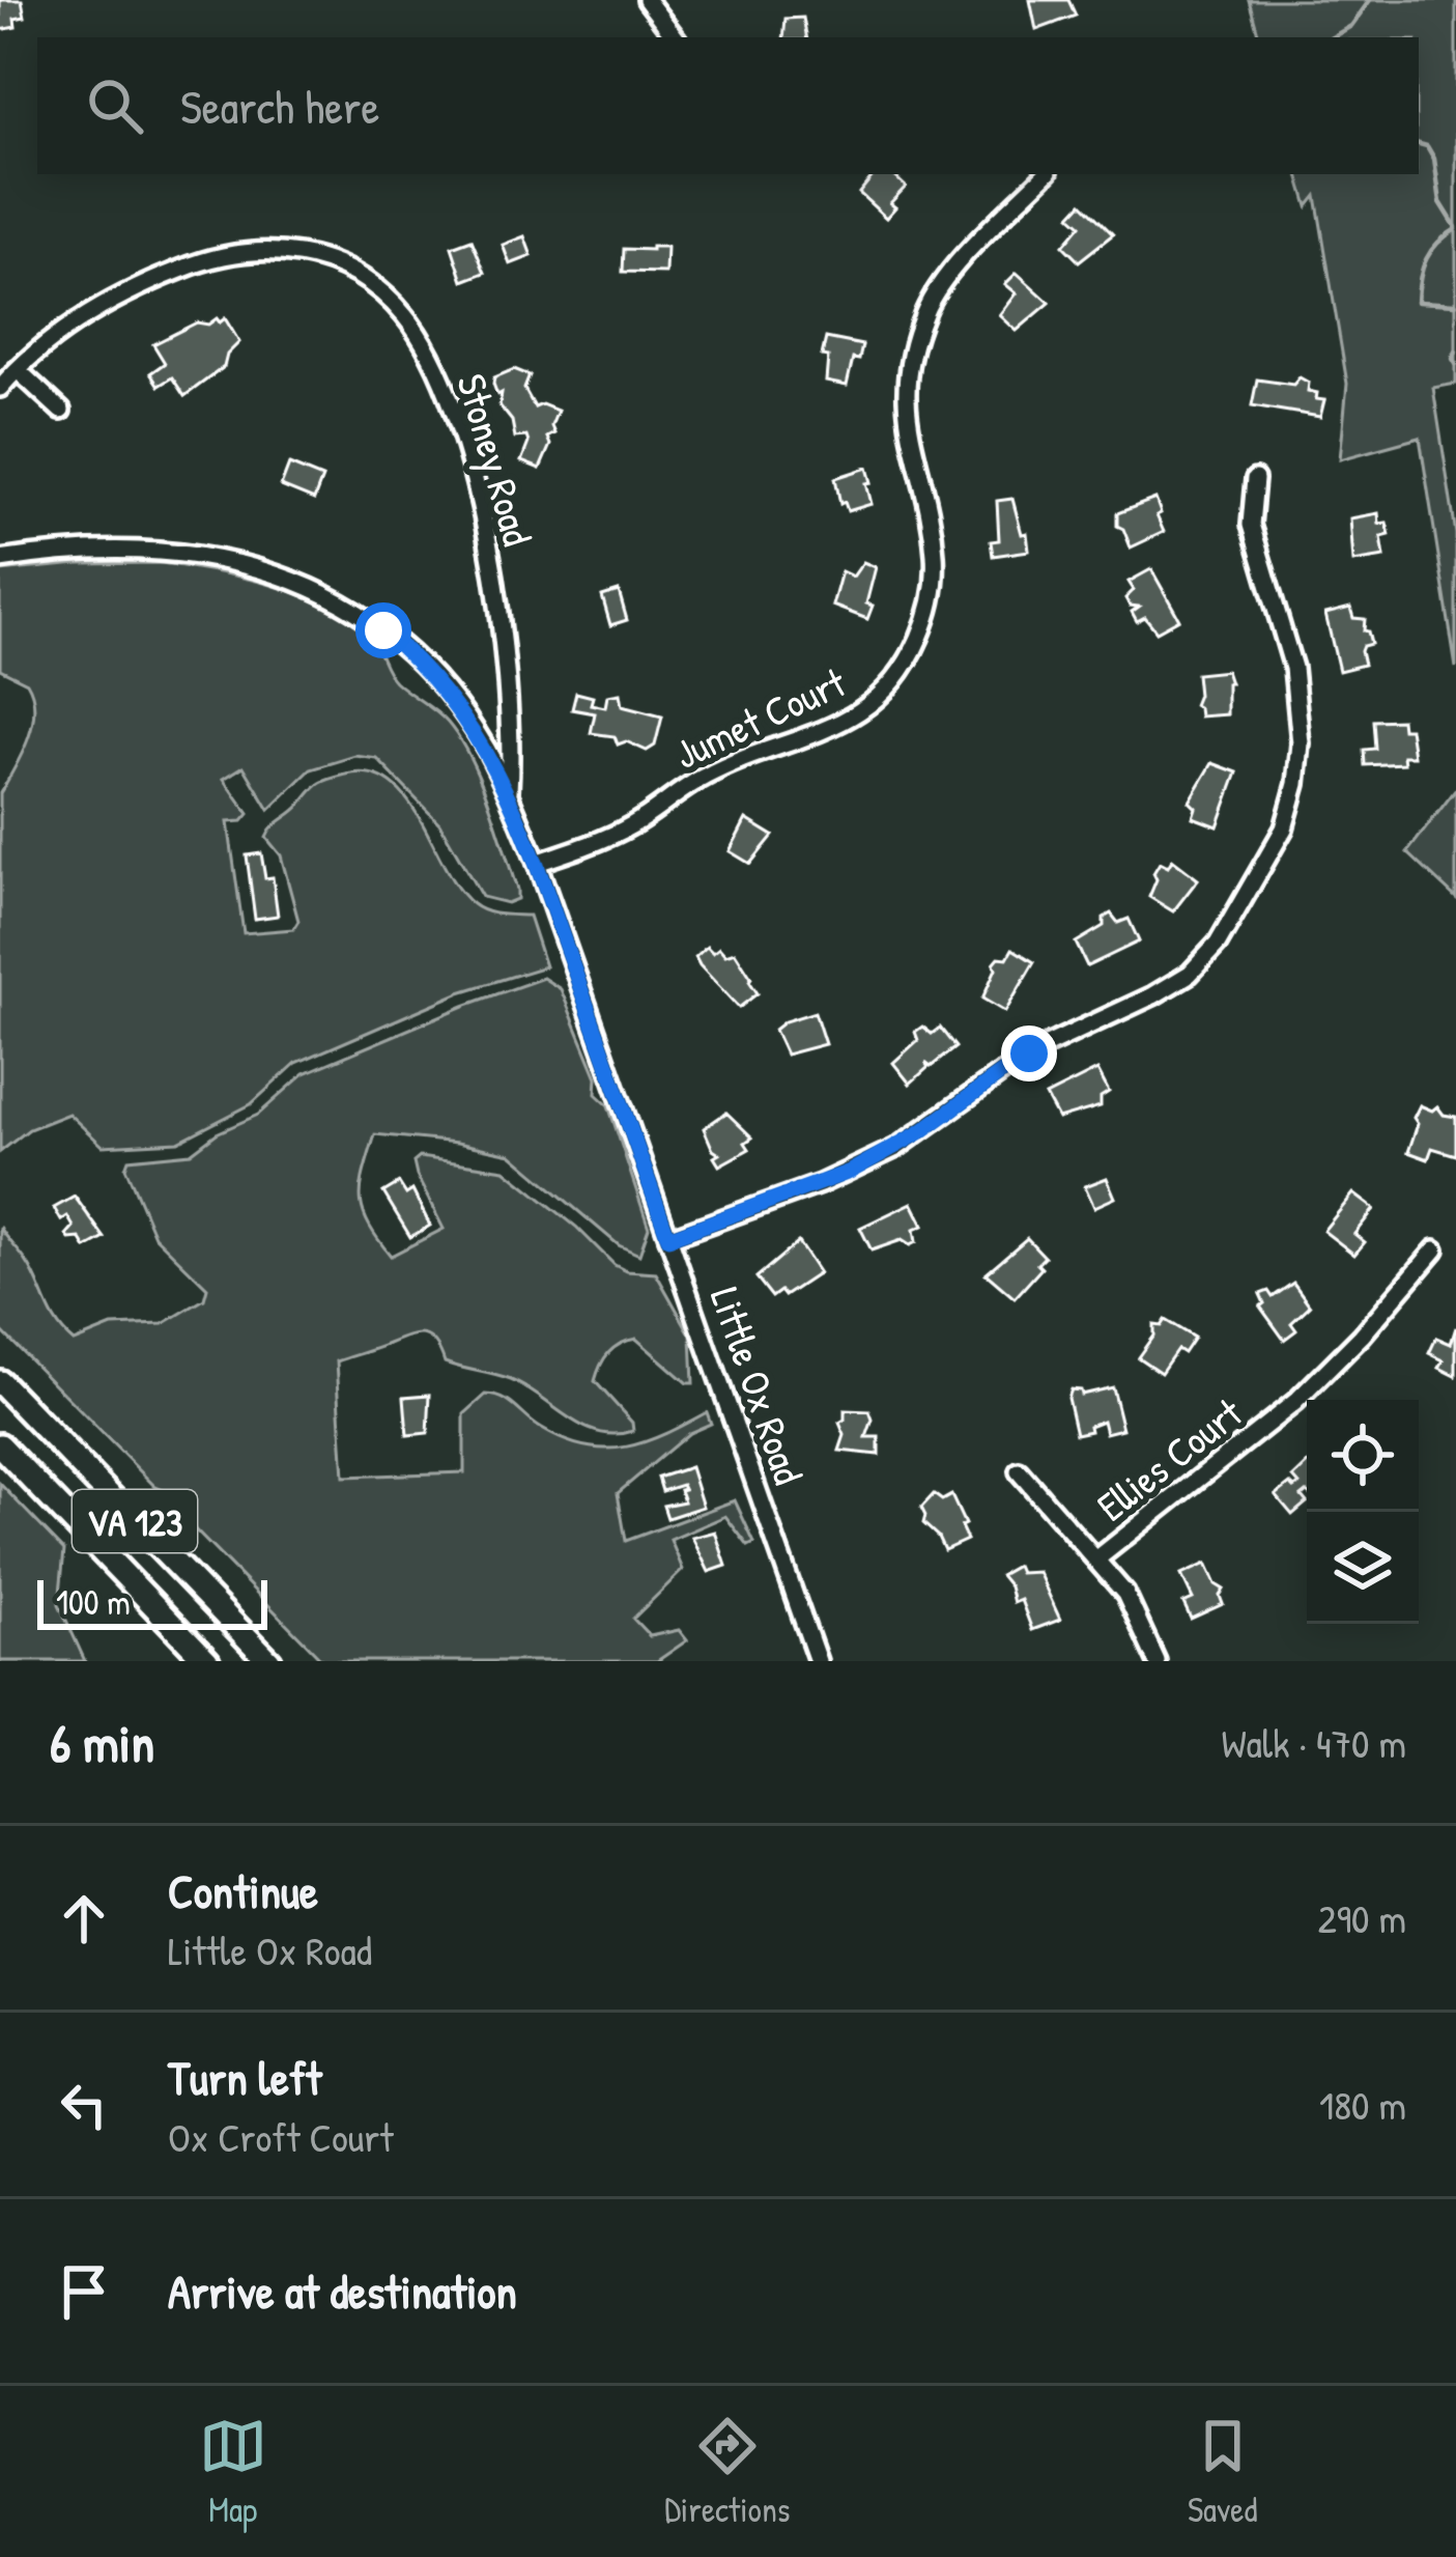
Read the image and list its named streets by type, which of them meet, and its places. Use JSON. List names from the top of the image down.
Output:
{
  "streets": {
    "highway": ["VA 123"],
    "street": [
      "Stoney Road",
      "Jumet Court",
      "Little Ox Road",
      "Ellies Court"
    ]
  },
  "crossings": [
    ["Stoney Road", "Little Ox Road"],
    ["Jumet Court", "Little Ox Road"]
  ],
  "scale_bar": "100 m",
  "page": {
    "search": "Search here",
    "scale": "100 m",
    "heading": ["6 min", "Walk · 470 m"],
    "list": [
      ["Continue", "Little Ox Road", "290 m"],
      ["Turn left", "Ox Croft Court", "180 m"],
      "Arrive at destination"
    ],
    "nav": ["Map", "Directions", "Saved"]
  }
}
